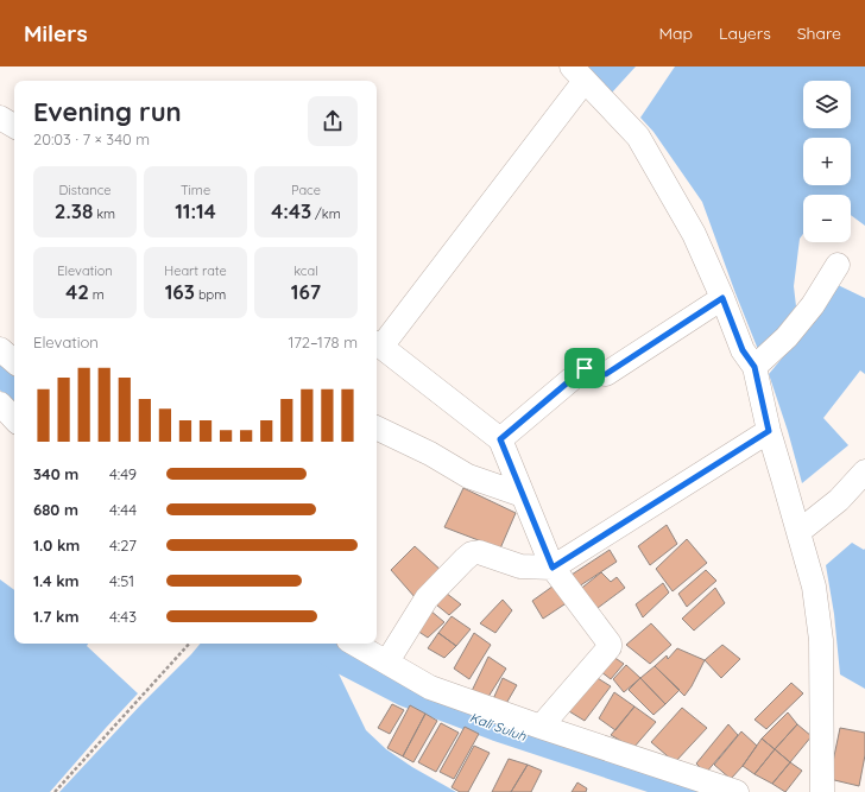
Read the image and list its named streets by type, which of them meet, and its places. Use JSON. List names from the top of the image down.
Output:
{
  "water": ["Kali Suluh"],
  "page": {
    "header": "Milers",
    "nav": ["Map", "Layers", "Share"],
    "map_buttons": ["+", "−"],
    "heading": ["Evening run", "20:03 · 7 × 340 m"],
    "stats": [
      ["Distance", "2.38 km"],
      ["Time", "11:14"],
      ["Pace", "4:43 /km"],
      ["Elevation", "42 m"],
      ["Heart rate", "163 bpm"],
      ["kcal", "167"]
    ],
    "chart": ["Elevation", "172–178 m"],
    "list": [
      {
        "name": "340 m",
        "note": "4:49"
      },
      {
        "name": "680 m",
        "note": "4:44"
      },
      {
        "name": "1.0 km",
        "note": "4:27"
      },
      {
        "name": "1.4 km",
        "note": "4:51"
      },
      {
        "name": "1.7 km",
        "note": "4:43"
      }
    ]
  }
}
